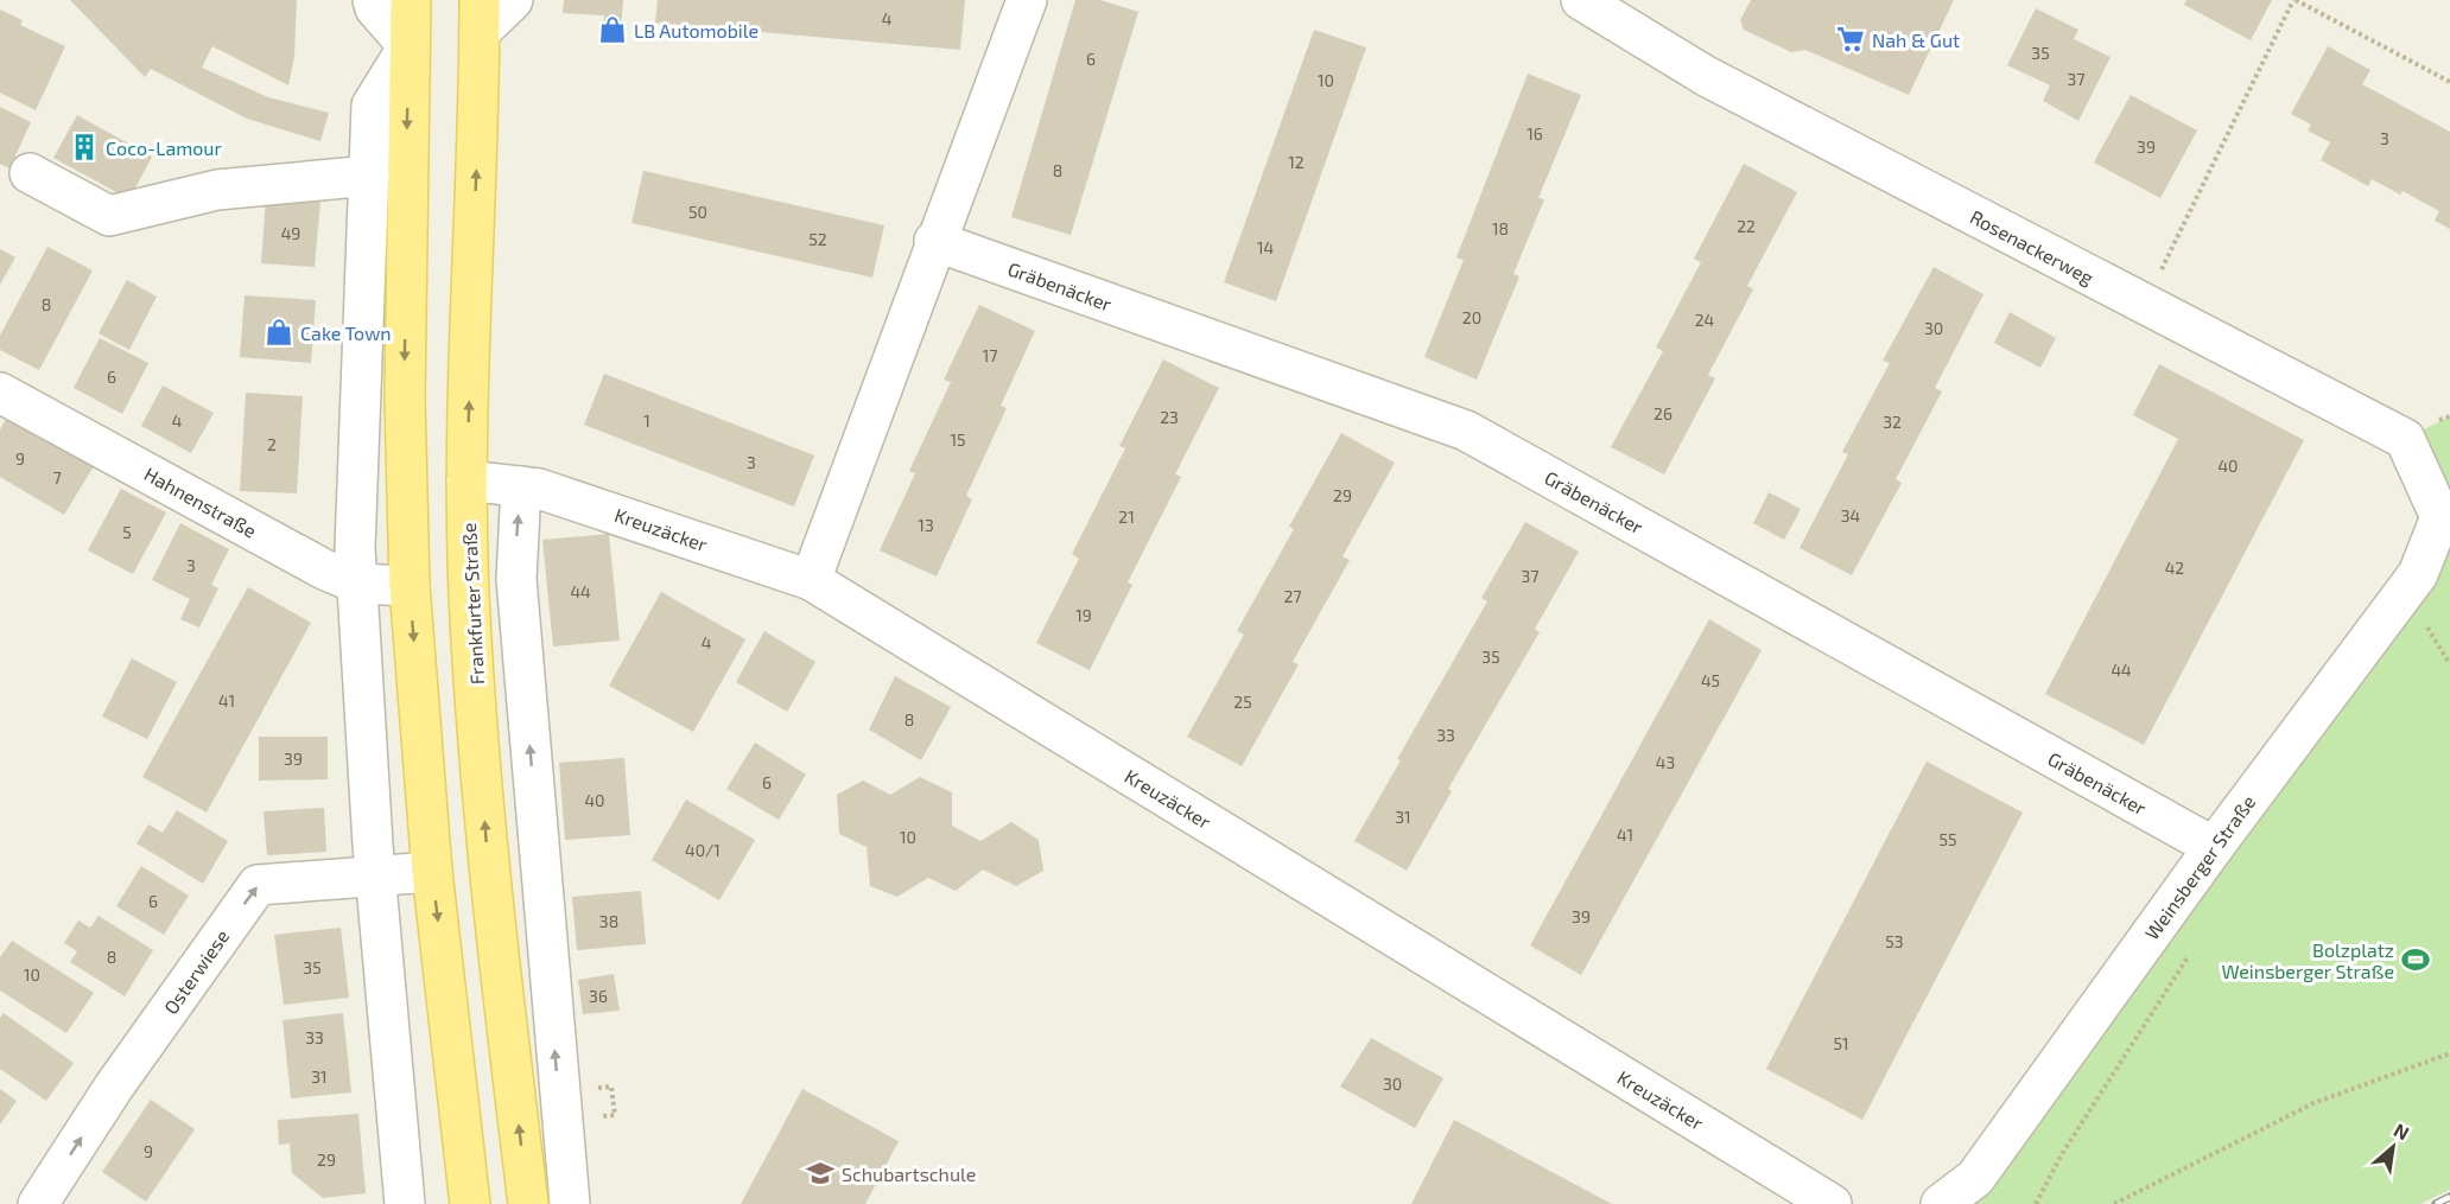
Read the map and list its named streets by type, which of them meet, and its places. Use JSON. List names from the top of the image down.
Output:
{
  "streets": {
    "main road": ["Frankfurter Straße"],
    "street": [
      "Rosenackerweg",
      "Gräbenäcker",
      "Hahnenstraße",
      "Kreuzäcker",
      "Weinsberger Straße",
      "Osterwiese"
    ]
  },
  "crossings": [
    ["Rosenackerweg", "Weinsberger Straße"],
    ["Gräbenäcker", "Weinsberger Straße"],
    ["Kreuzäcker", "Frankfurter Straße"]
  ],
  "one_way": ["Osterwiese"],
  "places": {
    "shop": ["LB Automobile", "Cake Town"],
    "supermarket": ["Nah & Gut"],
    "building": ["Coco-Lamour"],
    "sports": ["Bolzplatz Weinsberger Straße"],
    "school or university": ["Schubartschule"]
  },
  "house_numbers": [
    "4",
    "35",
    "6",
    "37",
    "10",
    "16",
    "3",
    "39",
    "12",
    "8",
    "50",
    "22",
    "18",
    "49",
    "52",
    "14",
    "8",
    "20",
    "24",
    "30",
    "17",
    "6",
    "26",
    "23",
    "4",
    "1",
    "32",
    "15",
    "2",
    "9",
    "3",
    "40",
    "7",
    "29",
    "34",
    "21",
    "13",
    "5",
    "3",
    "42",
    "37",
    "44",
    "27",
    "19",
    "4",
    "35",
    "44",
    "45",
    "41",
    "25",
    "8",
    "33",
    "39",
    "43",
    "6",
    "40",
    "31",
    "41",
    "10",
    "55",
    "40/1",
    "6",
    "39",
    "38",
    "53",
    "8",
    "35",
    "10",
    "36",
    "33",
    "51",
    "31",
    "30",
    "9",
    "29"
  ],
  "north": "top right"
}
